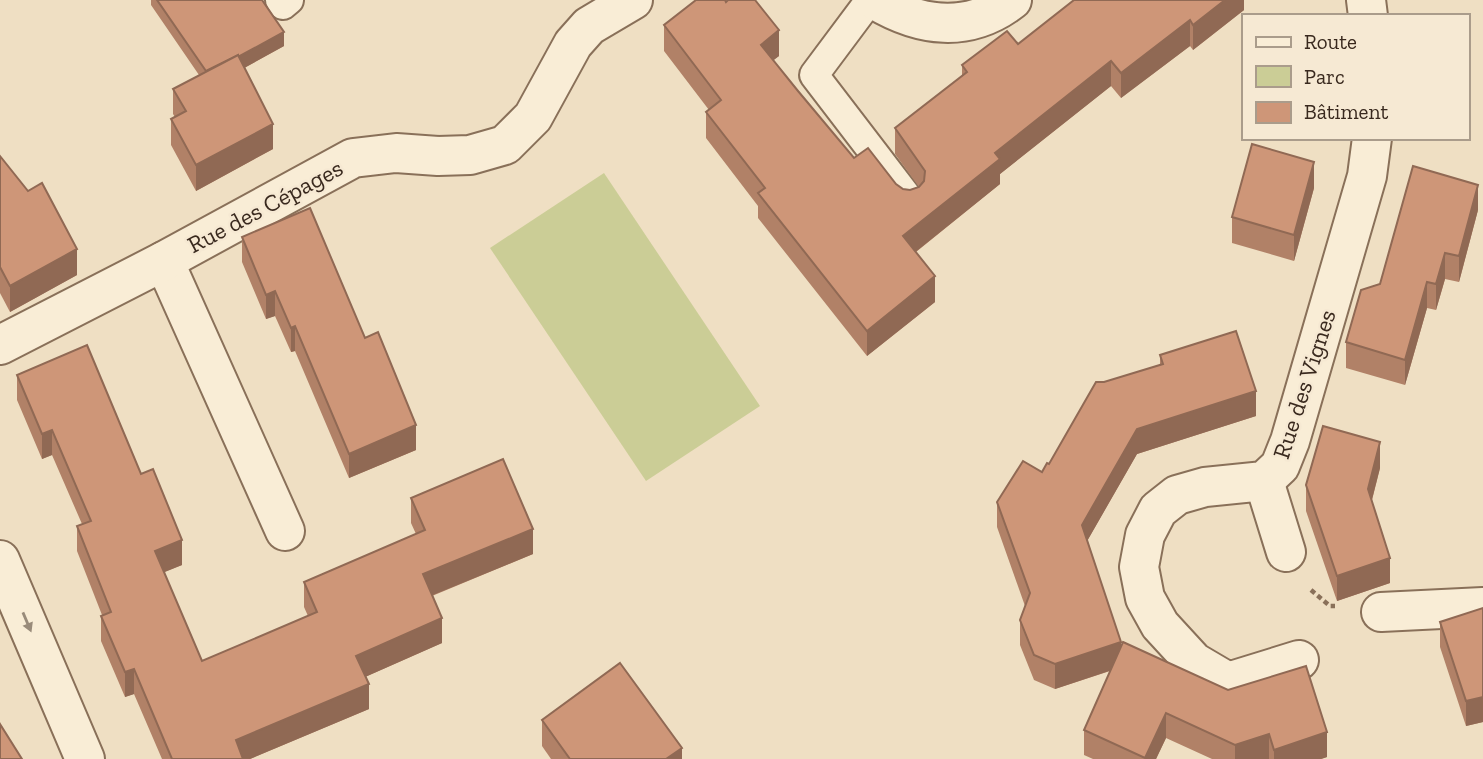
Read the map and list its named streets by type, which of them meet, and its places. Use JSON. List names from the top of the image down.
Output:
{
  "streets": {
    "street": ["Rue des Cépages", "Rue des Vignes"]
  },
  "legend": ["Route", "Parc", "Bâtiment"]
}
